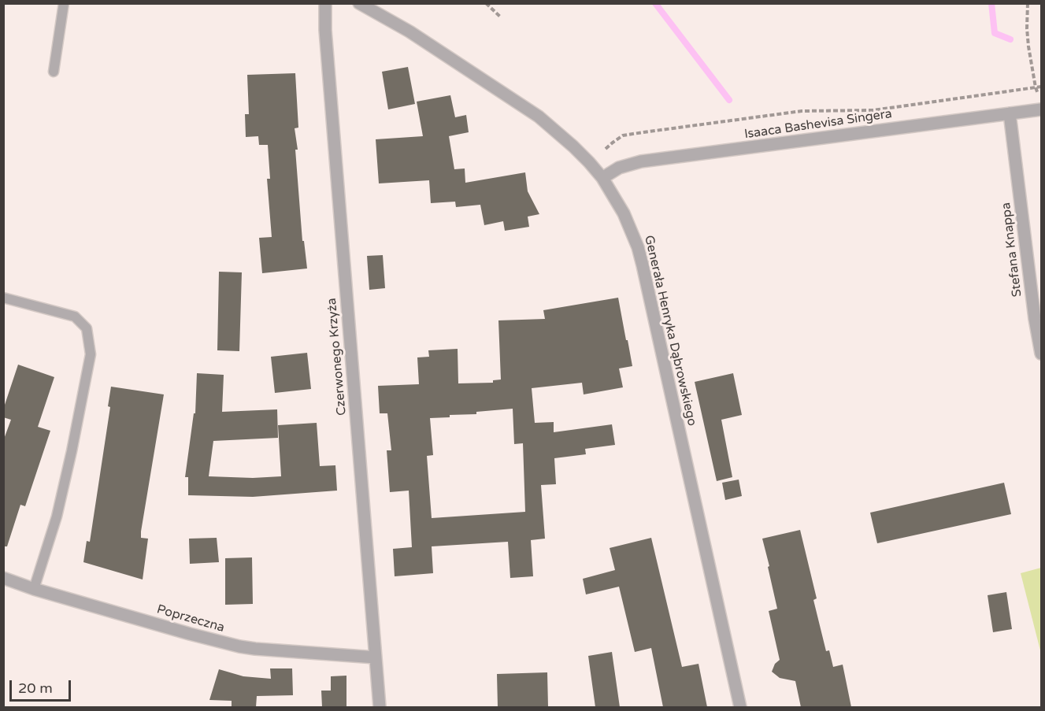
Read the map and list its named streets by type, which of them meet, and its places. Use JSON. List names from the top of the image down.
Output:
{
  "streets": {
    "street": [
      "Isaaca Bashevisa Singera",
      "Stefana Knappa",
      "Generała Henryka Dąbrowskiego",
      "Czerwonego Krzyża",
      "Poprzeczna"
    ]
  },
  "crossings": [
    ["Isaaca Bashevisa Singera", "Stefana Knappa"],
    ["Isaaca Bashevisa Singera", "Generała Henryka Dąbrowskiego"],
    ["Czerwonego Krzyża", "Poprzeczna"]
  ],
  "scale_bar": "20 m"
}
